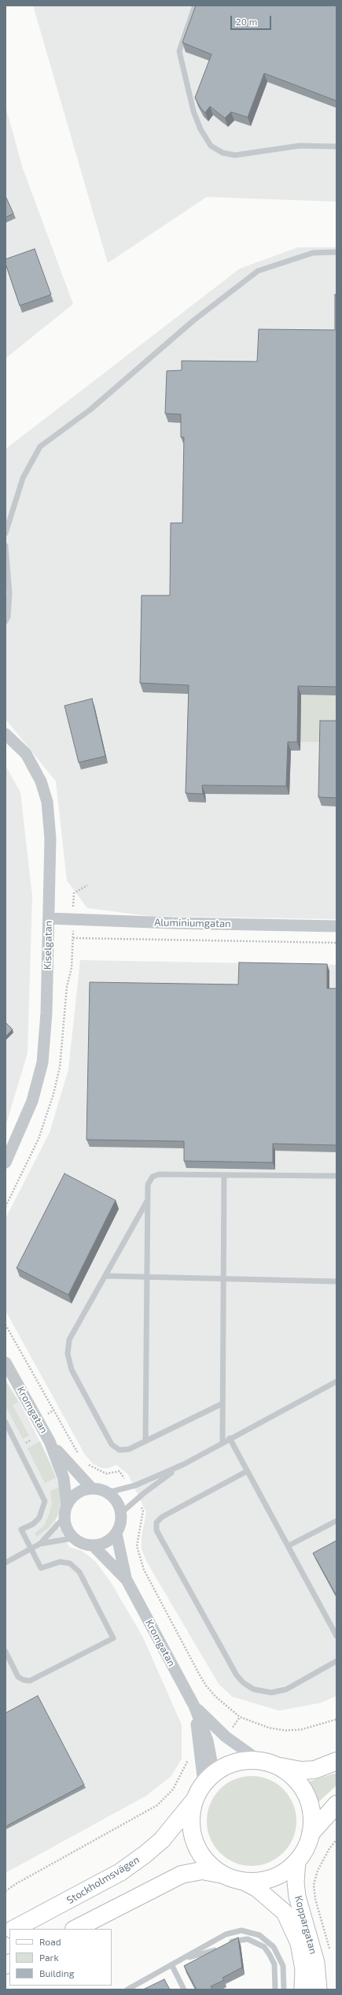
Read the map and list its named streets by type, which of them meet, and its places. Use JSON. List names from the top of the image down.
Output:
{
  "streets": {
    "highway": ["Stockholmsvägen"],
    "street": [
      "Aluminiumgatan",
      "Kiselgatan",
      "Kromgatan",
      "Koppargatan"
    ]
  },
  "crossings": [
    ["Aluminiumgatan", "Kiselgatan"]
  ],
  "legend": ["Road", "Park", "Building"],
  "scale_bar": "20 m"
}
